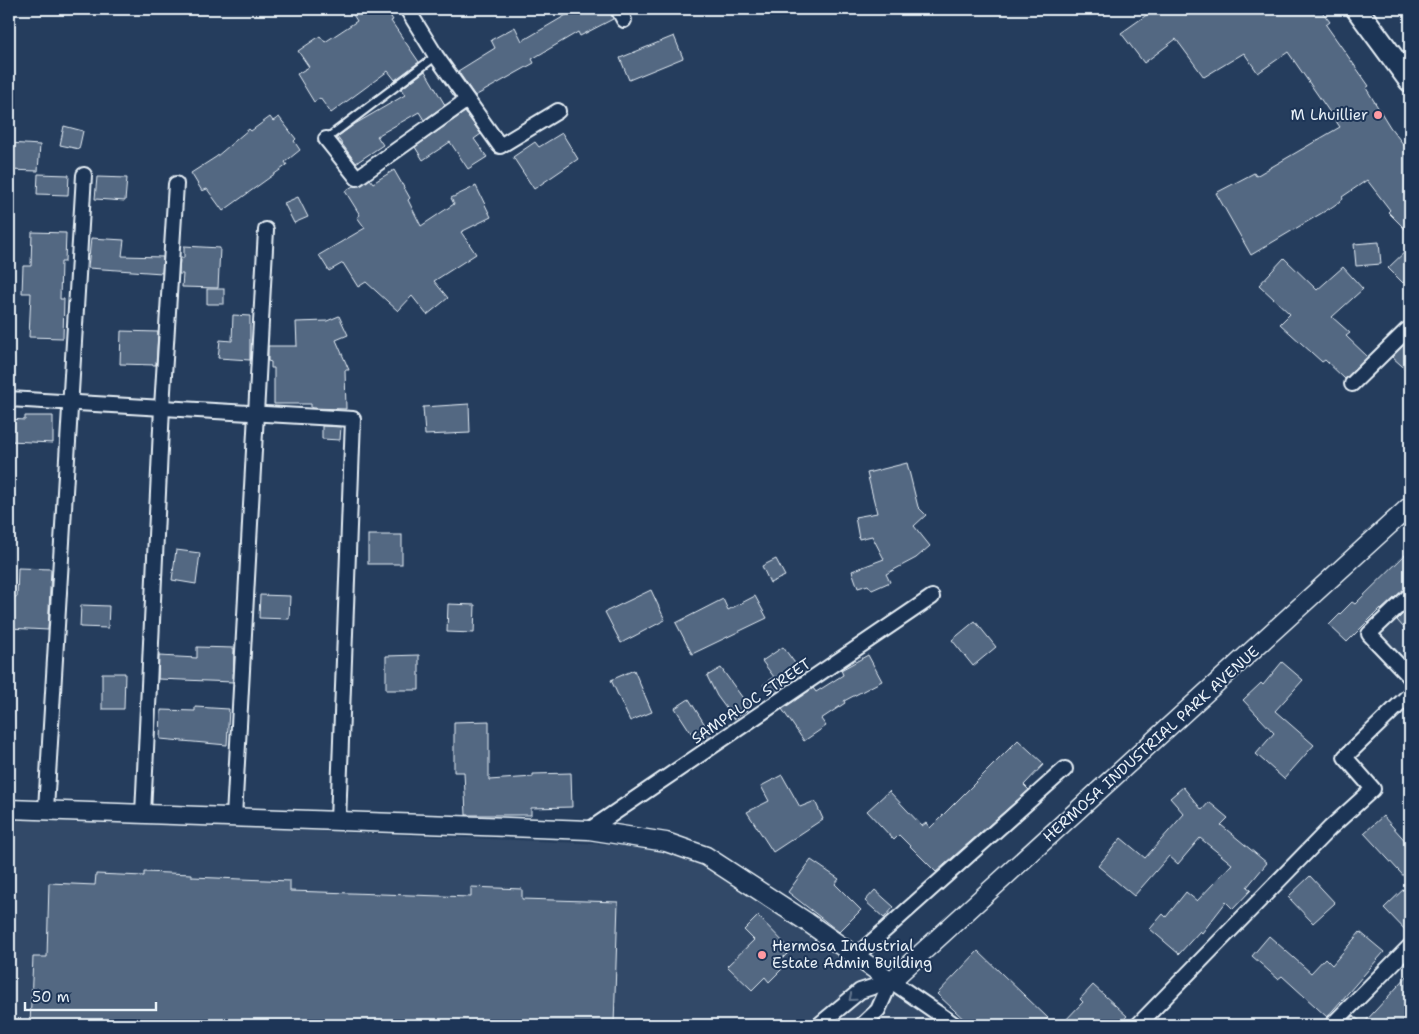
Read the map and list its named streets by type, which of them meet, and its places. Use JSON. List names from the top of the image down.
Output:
{
  "streets": {
    "street": ["SAMPALOC STREET", "HERMOSA INDUSTRIAL PARK AVENUE"]
  },
  "places": ["M Lhuillier", "Hermosa Industrial Estate Admin Building"],
  "scale_bar": "50 m"
}
